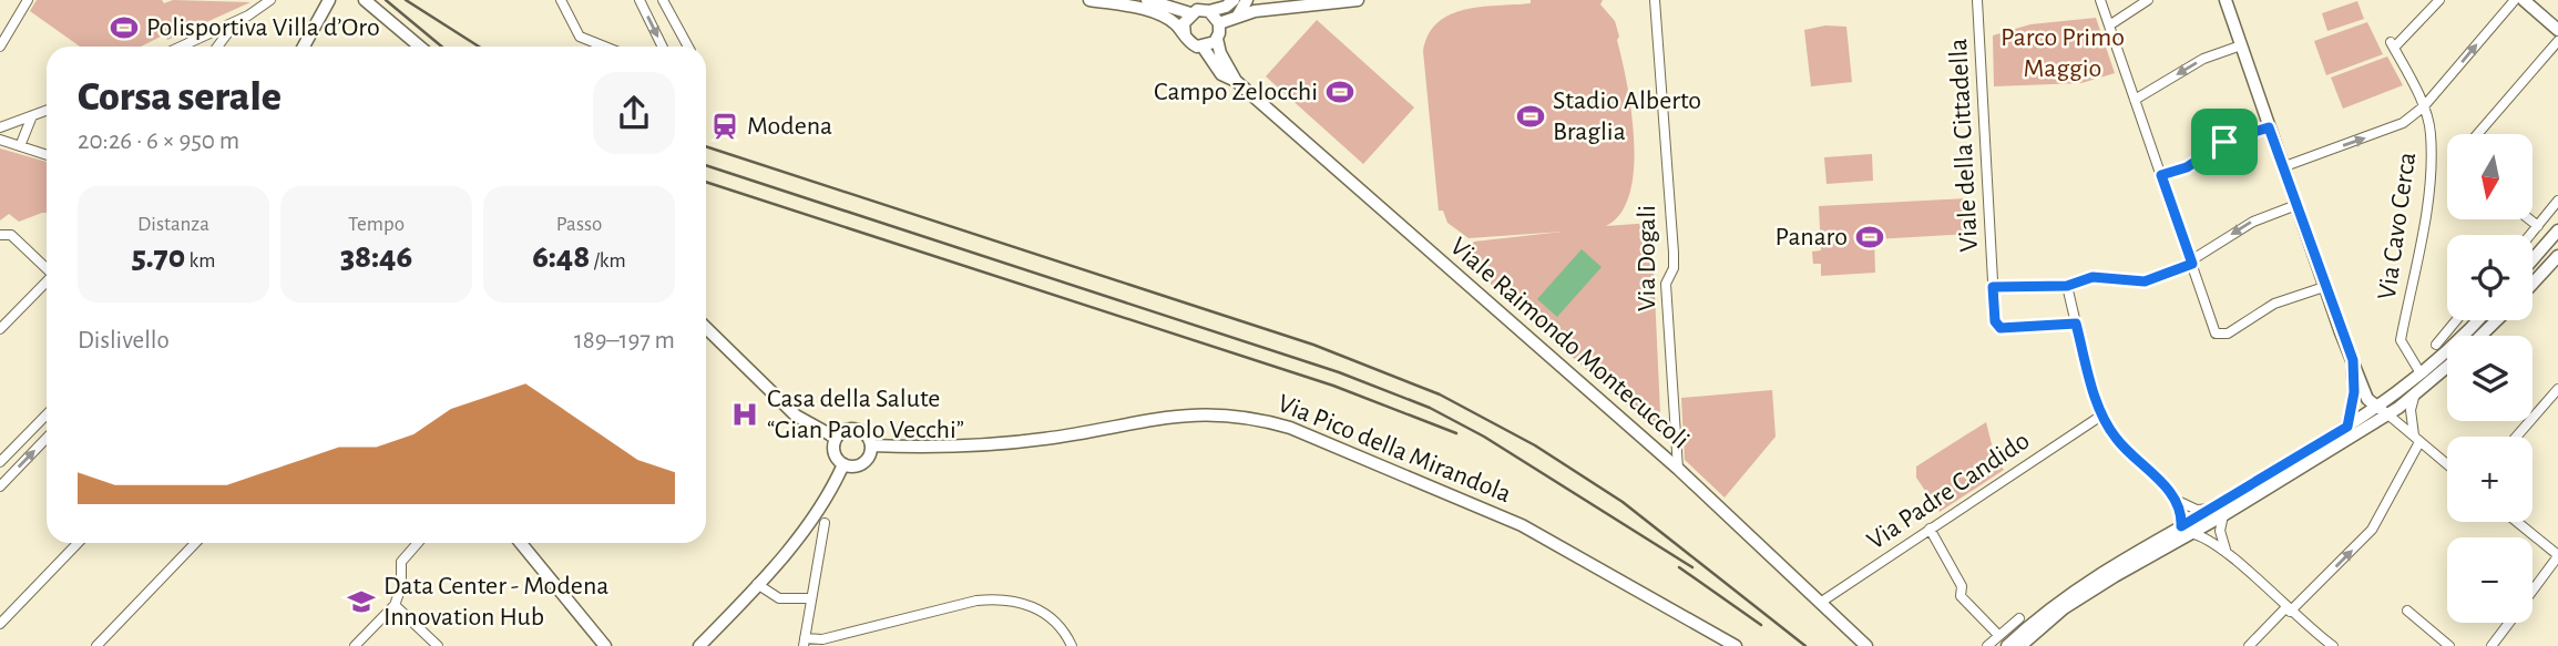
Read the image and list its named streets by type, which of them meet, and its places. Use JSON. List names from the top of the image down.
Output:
{
  "streets": {
    "street": [
      "Viale della Cittadella",
      "Via Cavo Cerca",
      "Via Dogali",
      "Viale Raimondo Montecuccoli",
      "Via Pico della Mirandola",
      "Via Padre Candido"
    ]
  },
  "crossings": [
    ["Via Dogali", "Viale Raimondo Montecuccoli"],
    ["Viale Raimondo Montecuccoli", "Via Padre Candido"]
  ],
  "parks": ["Parco Primo Maggio"],
  "places": {
    "sports": [
      "Polisportiva Villa d’Oro",
      "Campo Zelocchi",
      "Stadio Alberto Braglia",
      "Panaro"
    ],
    "station": ["Modena"],
    "hospital": ["Casa della Salute “Gian Paolo Vecchi”"],
    "school or university": ["Data Center - Modena Innovation Hub"]
  },
  "north": "bottom",
  "page": {
    "heading": ["Corsa serale", "20:26 · 6 × 950 m"],
    "map_buttons": ["+", "−"],
    "stats": [
      ["Distanza", "5.70 km"],
      ["Tempo", "38:46"],
      ["Passo", "6:48 /km"]
    ],
    "chart": ["Dislivello", "189–197 m"]
  }
}
